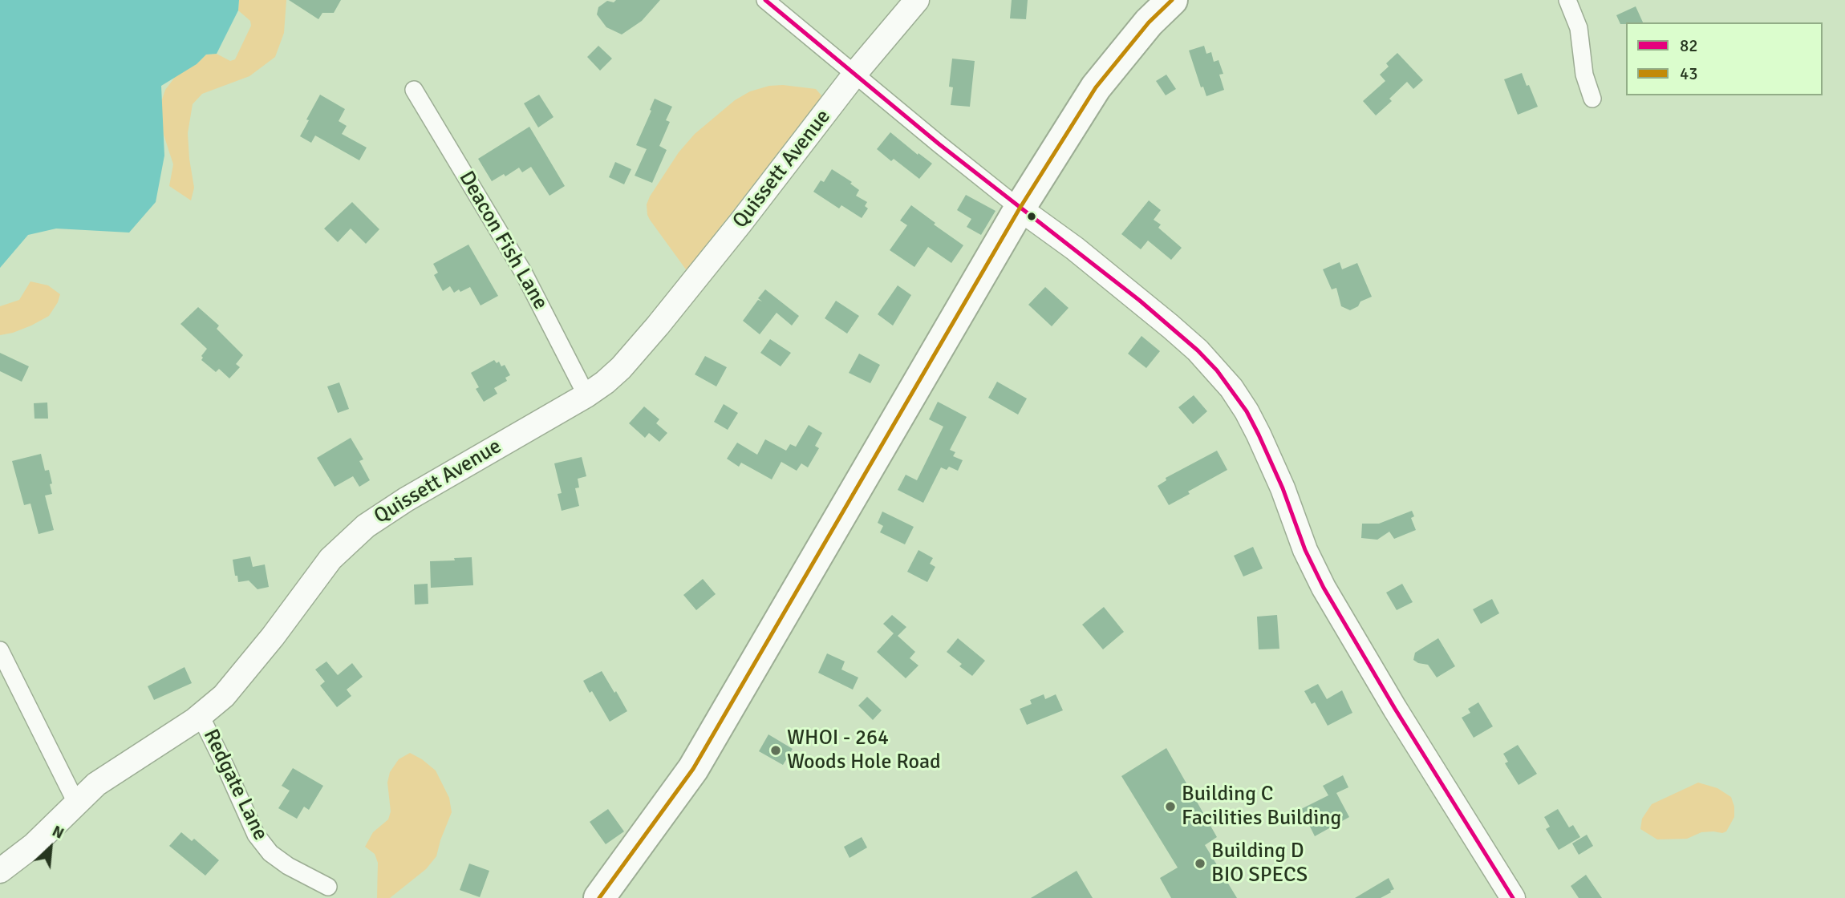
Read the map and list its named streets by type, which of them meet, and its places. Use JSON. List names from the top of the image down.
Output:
{
  "streets": {
    "main road": ["Quissett Avenue"],
    "street": ["Deacon Fish Lane", "Redgate Lane"]
  },
  "crossings": [
    ["Quissett Avenue", "Deacon Fish Lane"],
    ["Quissett Avenue", "Redgate Lane"]
  ],
  "places": ["WHOI - 264 Woods Hole Road", "Building C Facilities Building", "Building D BIO SPECS"],
  "lines": ["transit line 82", "transit line 43"],
  "legend": ["82", "43"],
  "north": "top right"
}
